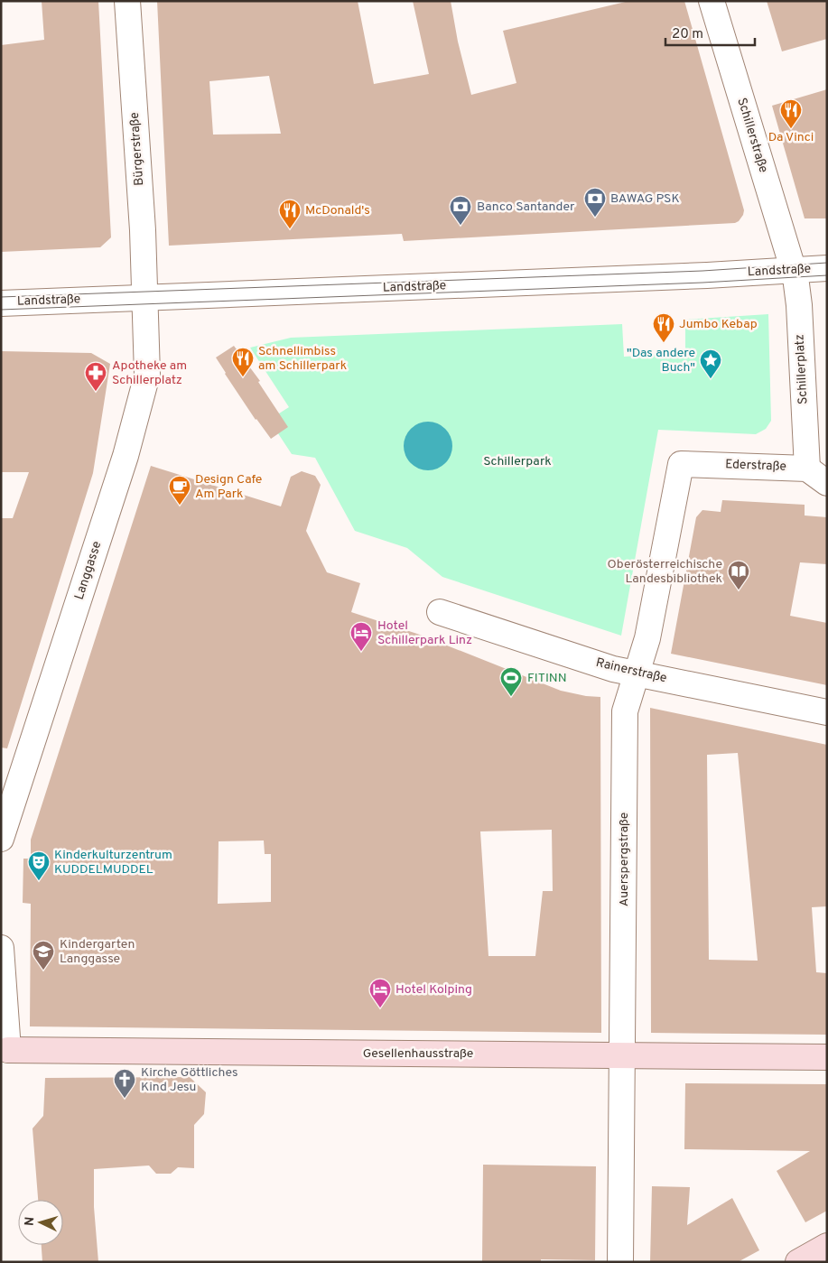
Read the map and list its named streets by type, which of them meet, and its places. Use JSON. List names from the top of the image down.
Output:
{
  "streets": {
    "street": [
      "Schillerstraße",
      "Bürgerstraße",
      "Landstraße",
      "Schillerplatz",
      "Ederstraße",
      "Langgasse",
      "Rainerstraße",
      "Auerspergstraße",
      "Gesellenhausstraße"
    ]
  },
  "crossings": [
    ["Schillerstraße", "Landstraße"],
    ["Schillerstraße", "Schillerplatz"],
    ["Bürgerstraße", "Landstraße"],
    ["Bürgerstraße", "Langgasse"],
    ["Landstraße", "Schillerplatz"],
    ["Landstraße", "Langgasse"],
    ["Schillerplatz", "Ederstraße"],
    ["Ederstraße", "Auerspergstraße"],
    ["Rainerstraße", "Auerspergstraße"],
    ["Auerspergstraße", "Gesellenhausstraße"]
  ],
  "parks": ["Schillerpark"],
  "places": {
    "restaurant": [
      "Da Vinci",
      "McDonald's",
      "Jumbo Kebap",
      "Schnellimbiss am Schillerpark"
    ],
    "bank": ["BAWAG PSK", "Banco Santander"],
    "place": ["\"Das andere Buch\""],
    "pharmacy": ["Apotheke am Schillerplatz"],
    "cafe": ["Design Cafe Am Park"],
    "library": ["Oberösterreichische Landesbibliothek"],
    "hotel": ["Hotel Schillerpark Linz", "Hotel Kolping"],
    "sports": ["FITINN"],
    "theatre": ["Kinderkulturzentrum KUDDELMUDDEL"],
    "school or university": ["Kindergarten Langgasse"],
    "church": ["Kirche Göttliches Kind Jesu"]
  },
  "scale_bar": "20 m",
  "north": "left"
}
